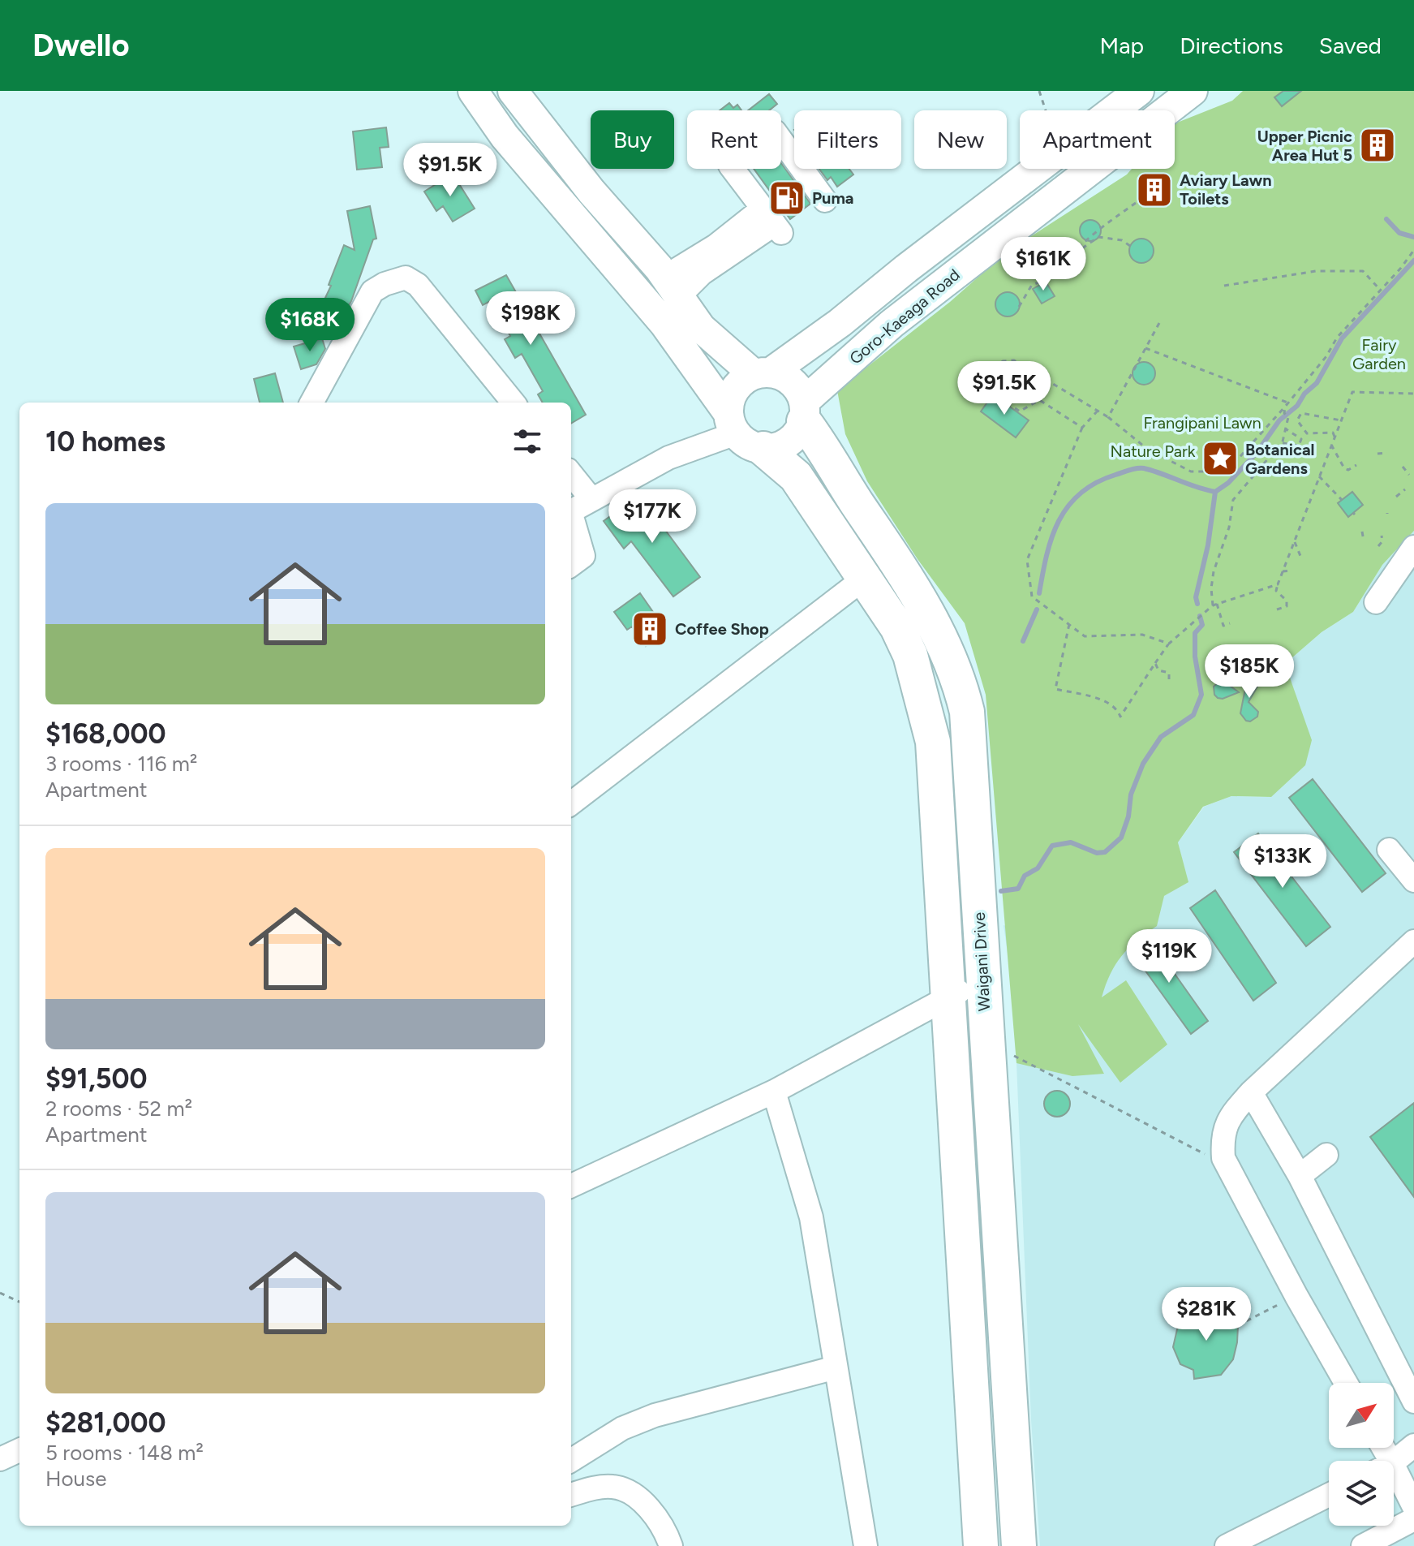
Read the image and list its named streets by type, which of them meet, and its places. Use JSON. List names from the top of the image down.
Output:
{
  "streets": {
    "highway": ["Waigani Drive"],
    "main road": ["Goro-Kaeaga Road"]
  },
  "crossings": [
    ["Goro-Kaeaga Road", "Waigani Drive"]
  ],
  "parks": ["Fairy Garden", "Frangipani Lawn", "Nature Park"],
  "places": {
    "building": ["Upper Picnic Area Hut 5", "Aviary Lawn Toilets", "Coffee Shop"],
    "fuel station": ["Puma"],
    "place": ["Botanical Gardens"]
  },
  "north": "top right",
  "page": {
    "header": "Dwello",
    "nav": ["Map", "Directions", "Saved"],
    "chip": [
      "Buy",
      "Rent",
      "Filters",
      "New",
      "Apartment"
    ],
    "price": [
      "$91.5K",
      "$161K",
      "$198K",
      "$168K",
      "$91.5K",
      "$177K",
      "$185K",
      "$133K",
      "$119K",
      "$281K"
    ],
    "heading": "10 homes",
    "list": [
      {
        "name": "$168,000",
        "note": "3 rooms · 116 m² · Apartment"
      },
      {
        "name": "$91,500",
        "note": "2 rooms · 52 m² · Apartment"
      },
      {
        "name": "$281,000",
        "note": "5 rooms · 148 m² · House"
      }
    ]
  }
}
